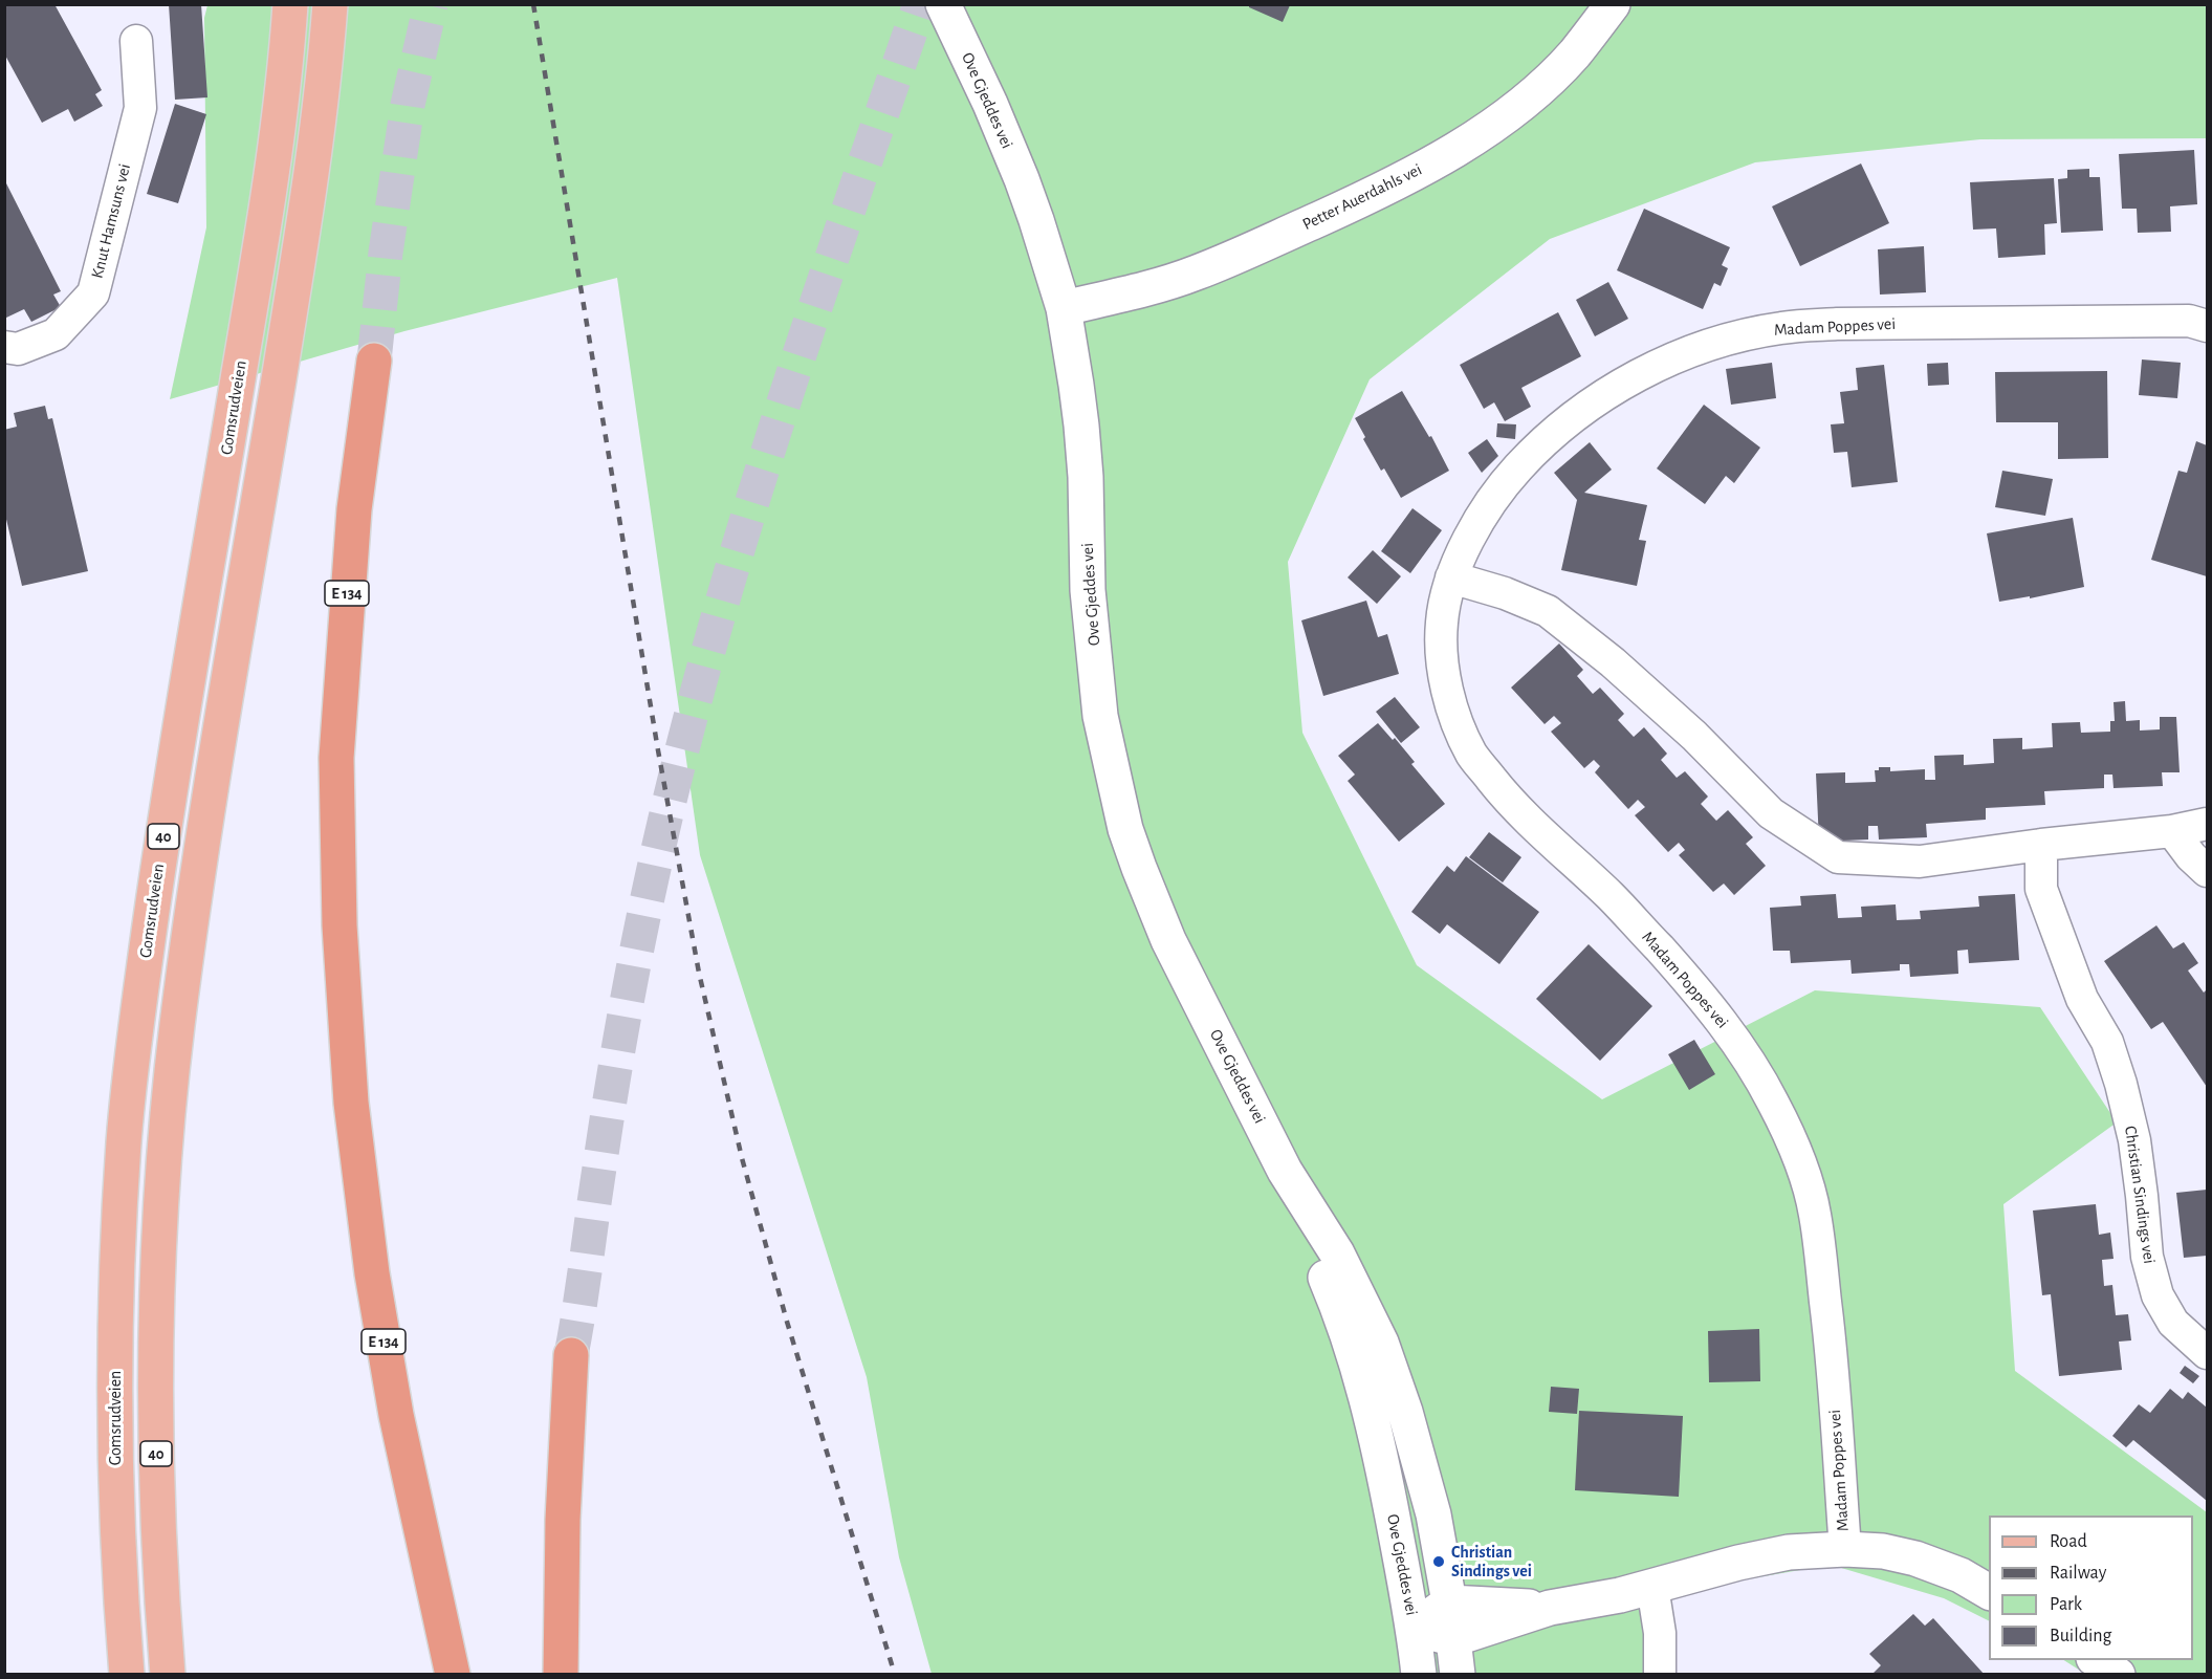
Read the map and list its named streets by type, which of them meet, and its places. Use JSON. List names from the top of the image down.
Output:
{
  "streets": {
    "highway": ["E 134"],
    "main road": ["Gomsrudveien", "40"],
    "street": [
      "Ove Gjeddes vei",
      "Petter Auerdahls vei",
      "Knut Hamsuns vei",
      "Madam Poppes vei",
      "Christian Sindings vei"
    ]
  },
  "crossings": [
    ["Ove Gjeddes vei", "Petter Auerdahls vei"]
  ],
  "places": ["Christian Sindings vei"],
  "legend": [
    "Road",
    "Railway",
    "Park",
    "Building"
  ]
}
